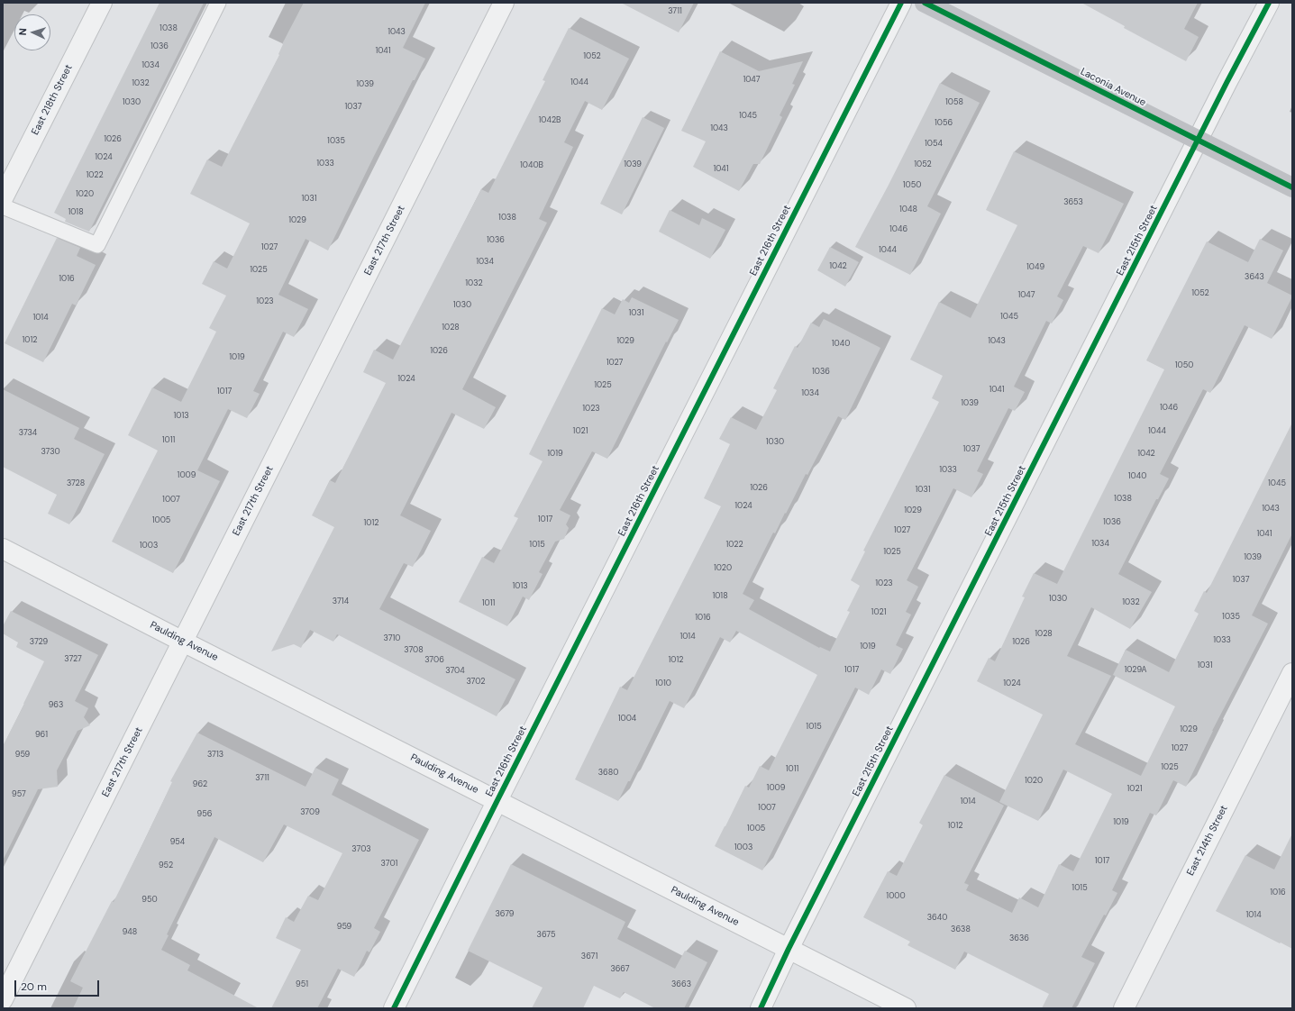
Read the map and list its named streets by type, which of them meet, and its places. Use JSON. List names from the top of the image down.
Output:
{
  "streets": {
    "street": [
      "Laconia Avenue",
      "East 218th Street",
      "East 217th Street",
      "East 216th Street",
      "East 215th Street",
      "Paulding Avenue",
      "East 214th Street"
    ]
  },
  "crossings": [
    ["Laconia Avenue", "East 215th Street"],
    ["East 217th Street", "Paulding Avenue"],
    ["East 216th Street", "Paulding Avenue"],
    ["East 215th Street", "Paulding Avenue"]
  ],
  "house_numbers": [
    "3711",
    "1038",
    "1043",
    "1036",
    "1041",
    "1052",
    "1034",
    "1047",
    "1044",
    "1032",
    "1039",
    "1030",
    "1058",
    "1037",
    "1045",
    "1042B",
    "1056",
    "1043",
    "1026",
    "1035",
    "1054",
    "1024",
    "1033",
    "1039",
    "1052",
    "1040B",
    "1041",
    "1022",
    "1050",
    "1020",
    "1031",
    "3653",
    "1048",
    "1018",
    "1038",
    "1029",
    "1046",
    "1036",
    "1027",
    "1044",
    "1034",
    "1042",
    "1049",
    "1025",
    "3643",
    "1016",
    "1032",
    "1052",
    "1047",
    "1023",
    "1030",
    "1031",
    "1045",
    "1014",
    "1028",
    "1012",
    "1029",
    "1043",
    "1040",
    "1026",
    "1019",
    "1027",
    "1050",
    "1036",
    "1024",
    "1025",
    "1041",
    "1017",
    "1034",
    "1039",
    "1046",
    "1023",
    "1013",
    "1021",
    "1044",
    "3734",
    "1011",
    "1030",
    "1037",
    "3730",
    "1019",
    "1042",
    "1033",
    "1009",
    "1040",
    "3728",
    "1045",
    "1026",
    "1031",
    "1038",
    "1007",
    "1024",
    "1043",
    "1029",
    "1017",
    "1005",
    "1036",
    "1012",
    "1027",
    "1041",
    "1034",
    "1015",
    "1022",
    "1003",
    "1025",
    "1039",
    "1020",
    "1037",
    "1023",
    "1013",
    "1018",
    "1030",
    "3714",
    "1032",
    "1011",
    "1021",
    "1035",
    "1016",
    "1028",
    "1014",
    "3710",
    "1033",
    "3729",
    "1026",
    "1019",
    "3708",
    "3727",
    "3706",
    "1012",
    "1031",
    "1017",
    "1029A",
    "3704",
    "3702",
    "1010",
    "1024",
    "963",
    "1004",
    "1015",
    "1029",
    "961",
    "1027",
    "959",
    "3713",
    "1025",
    "1011",
    "3680",
    "3711",
    "1020",
    "962",
    "1009",
    "1021",
    "957",
    "1014",
    "1007",
    "3709",
    "956",
    "1019",
    "1012",
    "1005",
    "954",
    "1003",
    "3703",
    "1017",
    "3701",
    "952",
    "1015",
    "1016",
    "1000",
    "950",
    "3679",
    "1014",
    "3640",
    "959",
    "3638",
    "948",
    "3675",
    "3636",
    "3671",
    "3667",
    "951",
    "3663"
  ],
  "scale_bar": "20 m",
  "north": "left"
}
